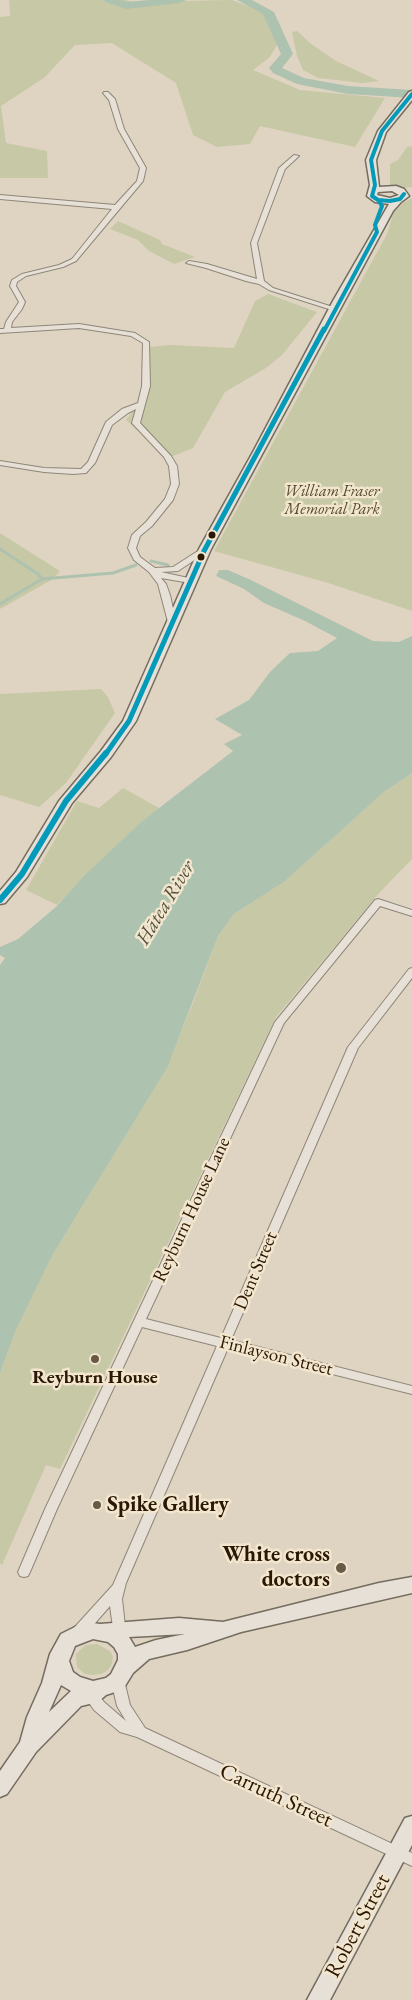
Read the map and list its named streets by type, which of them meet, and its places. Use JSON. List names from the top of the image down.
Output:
{
  "streets": {
    "main road": ["Robert Street"],
    "street": [
      "Reyburn House Lane",
      "Dent Street",
      "Finlayson Street",
      "Carruth Street"
    ]
  },
  "crossings": [
    ["Reyburn House Lane", "Finlayson Street"],
    ["Dent Street", "Finlayson Street"],
    ["Dent Street", "Carruth Street"],
    ["Carruth Street", "Robert Street"]
  ],
  "water": ["Hātea River"],
  "parks": ["William Fraser Memorial Park"],
  "places": ["Reyburn House", "Spike Gallery", "White cross doctors"]
}
